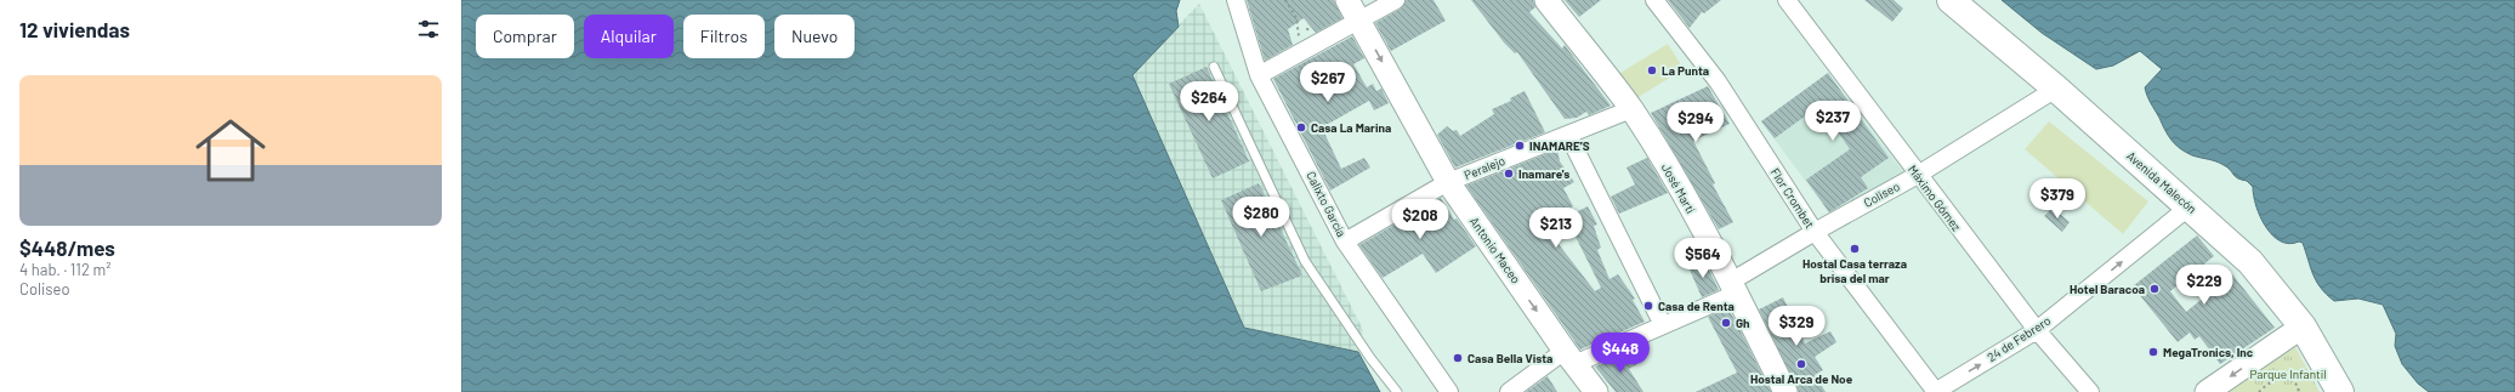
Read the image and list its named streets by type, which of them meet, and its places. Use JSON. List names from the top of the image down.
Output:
{
  "streets": {
    "main road": ["Avenida Malecón", "José Martí", "Antonio Maceo"],
    "street": [
      "Peralejo",
      "Coliseo",
      "Flor Crombet",
      "Máximo Gómez",
      "Calixto García",
      "24 de Febrero"
    ]
  },
  "crossings": [
    ["Peralejo", "José Martí"],
    ["Peralejo", "Calixto García"],
    ["Peralejo", "Antonio Maceo"],
    ["Avenida Malecón", "Coliseo"],
    ["Avenida Malecón", "24 de Febrero"],
    ["José Martí", "Coliseo"],
    ["Coliseo", "Flor Crombet"],
    ["Coliseo", "Máximo Gómez"],
    ["Coliseo", "Antonio Maceo"],
    ["Flor Crombet", "24 de Febrero"],
    ["Máximo Gómez", "24 de Febrero"]
  ],
  "one_way": ["Antonio Maceo", "24 de Febrero"],
  "parks": ["Parque Infantil"],
  "places": [
    "La Punta",
    "Casa La Marina",
    "INAMARE’S",
    "Inamare's",
    "Hostal Casa terraza brisa del mar",
    "Hotel Baracoa",
    "Casa de Renta",
    "Gh",
    "MegaTronics, Inc",
    "Casa Bella Vista",
    "Hostal Arca de Noe"
  ],
  "page": {
    "heading": "12 viviendas",
    "chip": [
      "Comprar",
      "Alquilar",
      "Filtros",
      "Nuevo"
    ],
    "list": [
      {
        "name": "$448/mes",
        "note": "4 hab. · 112 m² · Coliseo"
      }
    ],
    "price": [
      "$267",
      "$264",
      "$237",
      "$294",
      "$379",
      "$280",
      "$208",
      "$213",
      "$564",
      "$229",
      "$329",
      "$448"
    ]
  }
}
